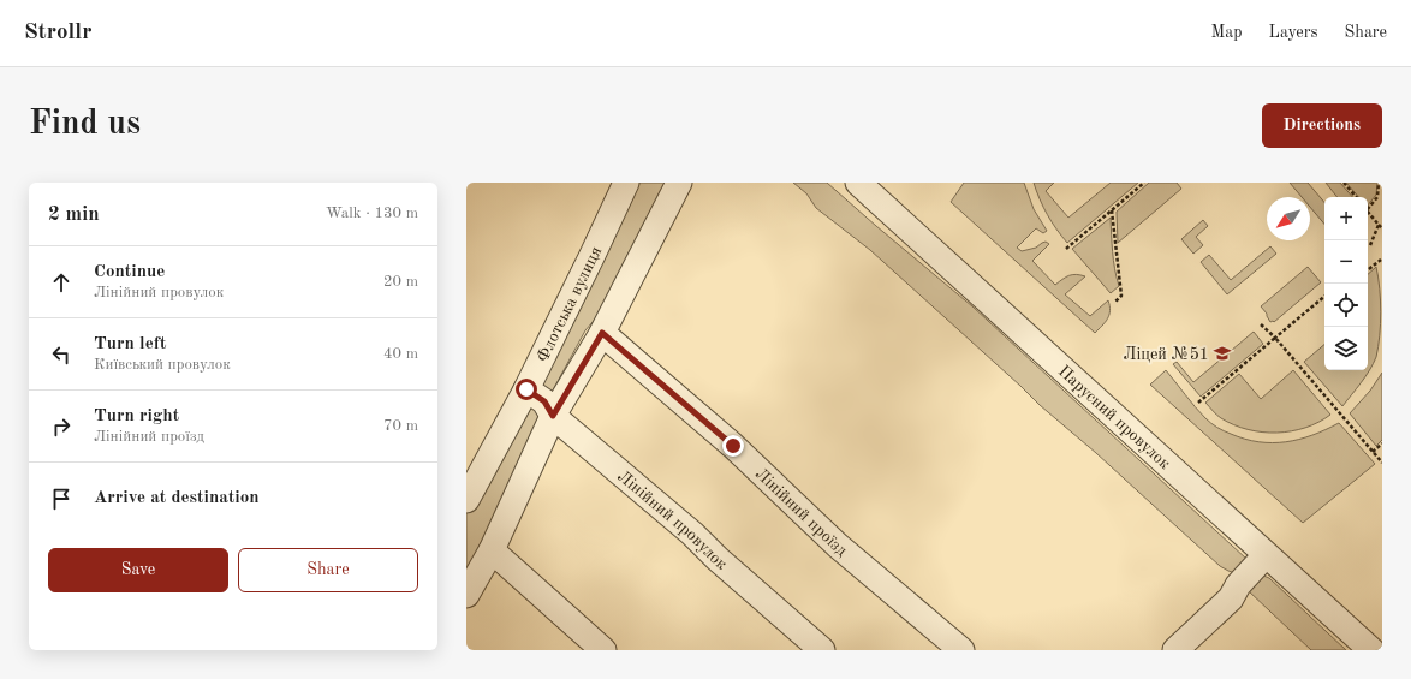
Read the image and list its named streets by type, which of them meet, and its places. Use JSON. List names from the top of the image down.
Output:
{
  "streets": {
    "street": [
      "Флотська вулиця",
      "Парусний провулок",
      "Лінійний проїзд",
      "Лінійний провулок"
    ]
  },
  "crossings": [
    ["Флотська вулиця", "Лінійний провулок"]
  ],
  "places": {
    "school or university": ["Ліцей №51"]
  },
  "north": "bottom left",
  "page": {
    "header": "Strollr",
    "nav": ["Map", "Layers", "Share"],
    "buttons": [
      "Directions",
      ["Save", "Share"]
    ],
    "title": "Find us",
    "heading": ["2 min", "Walk · 130 m"],
    "map_buttons": ["+", "−"],
    "list": [
      ["Continue", "Лінійний провулок", "20 m"],
      ["Turn left", "Київський провулок", "40 m"],
      ["Turn right", "Лінійний проїзд", "70 m"],
      "Arrive at destination"
    ]
  }
}
